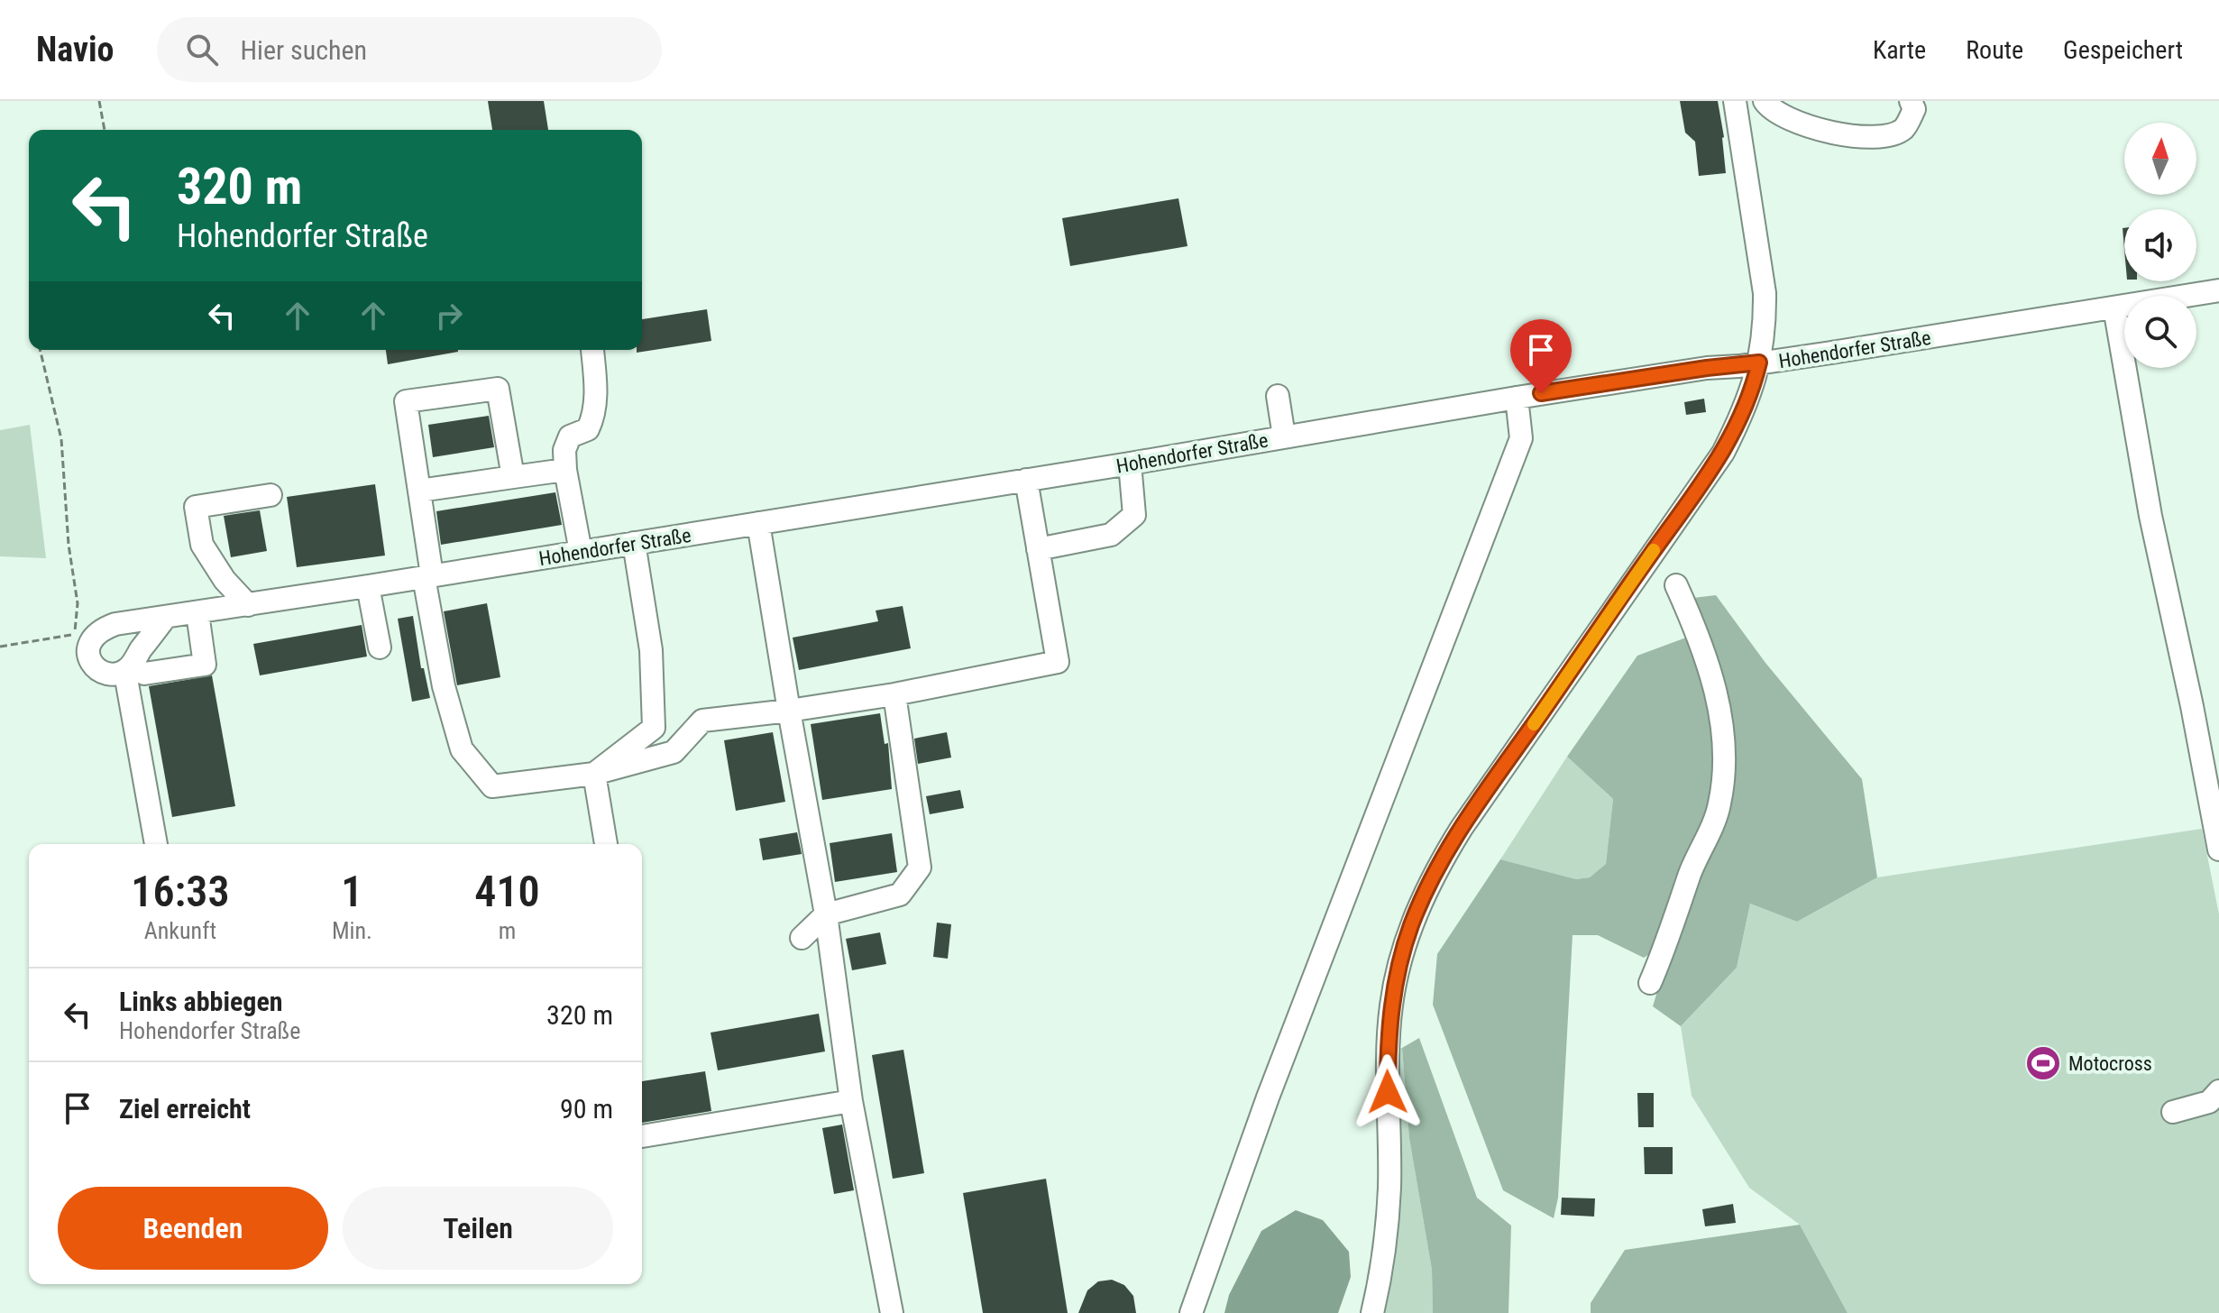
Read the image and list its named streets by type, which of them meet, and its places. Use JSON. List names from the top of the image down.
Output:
{
  "streets": {
    "street": ["Hohendorfer Straße"]
  },
  "places": {
    "sports": ["Motocross"]
  },
  "north": "top",
  "page": {
    "header": "Navio",
    "search": "Hier suchen",
    "nav": ["Karte", "Route", "Gespeichert"],
    "turn": ["320 m", "Hohendorfer Straße"],
    "eta": [
      "16:33",
      "Ankunft",
      "1",
      "Min.",
      "410",
      "m"
    ],
    "list": [
      {
        "name": "Links abbiegen",
        "note": "Hohendorfer Straße",
        "value": "320 m"
      },
      {
        "name": "Ziel erreicht",
        "value": "90 m"
      }
    ],
    "buttons": ["Beenden", "Teilen"]
  }
}
